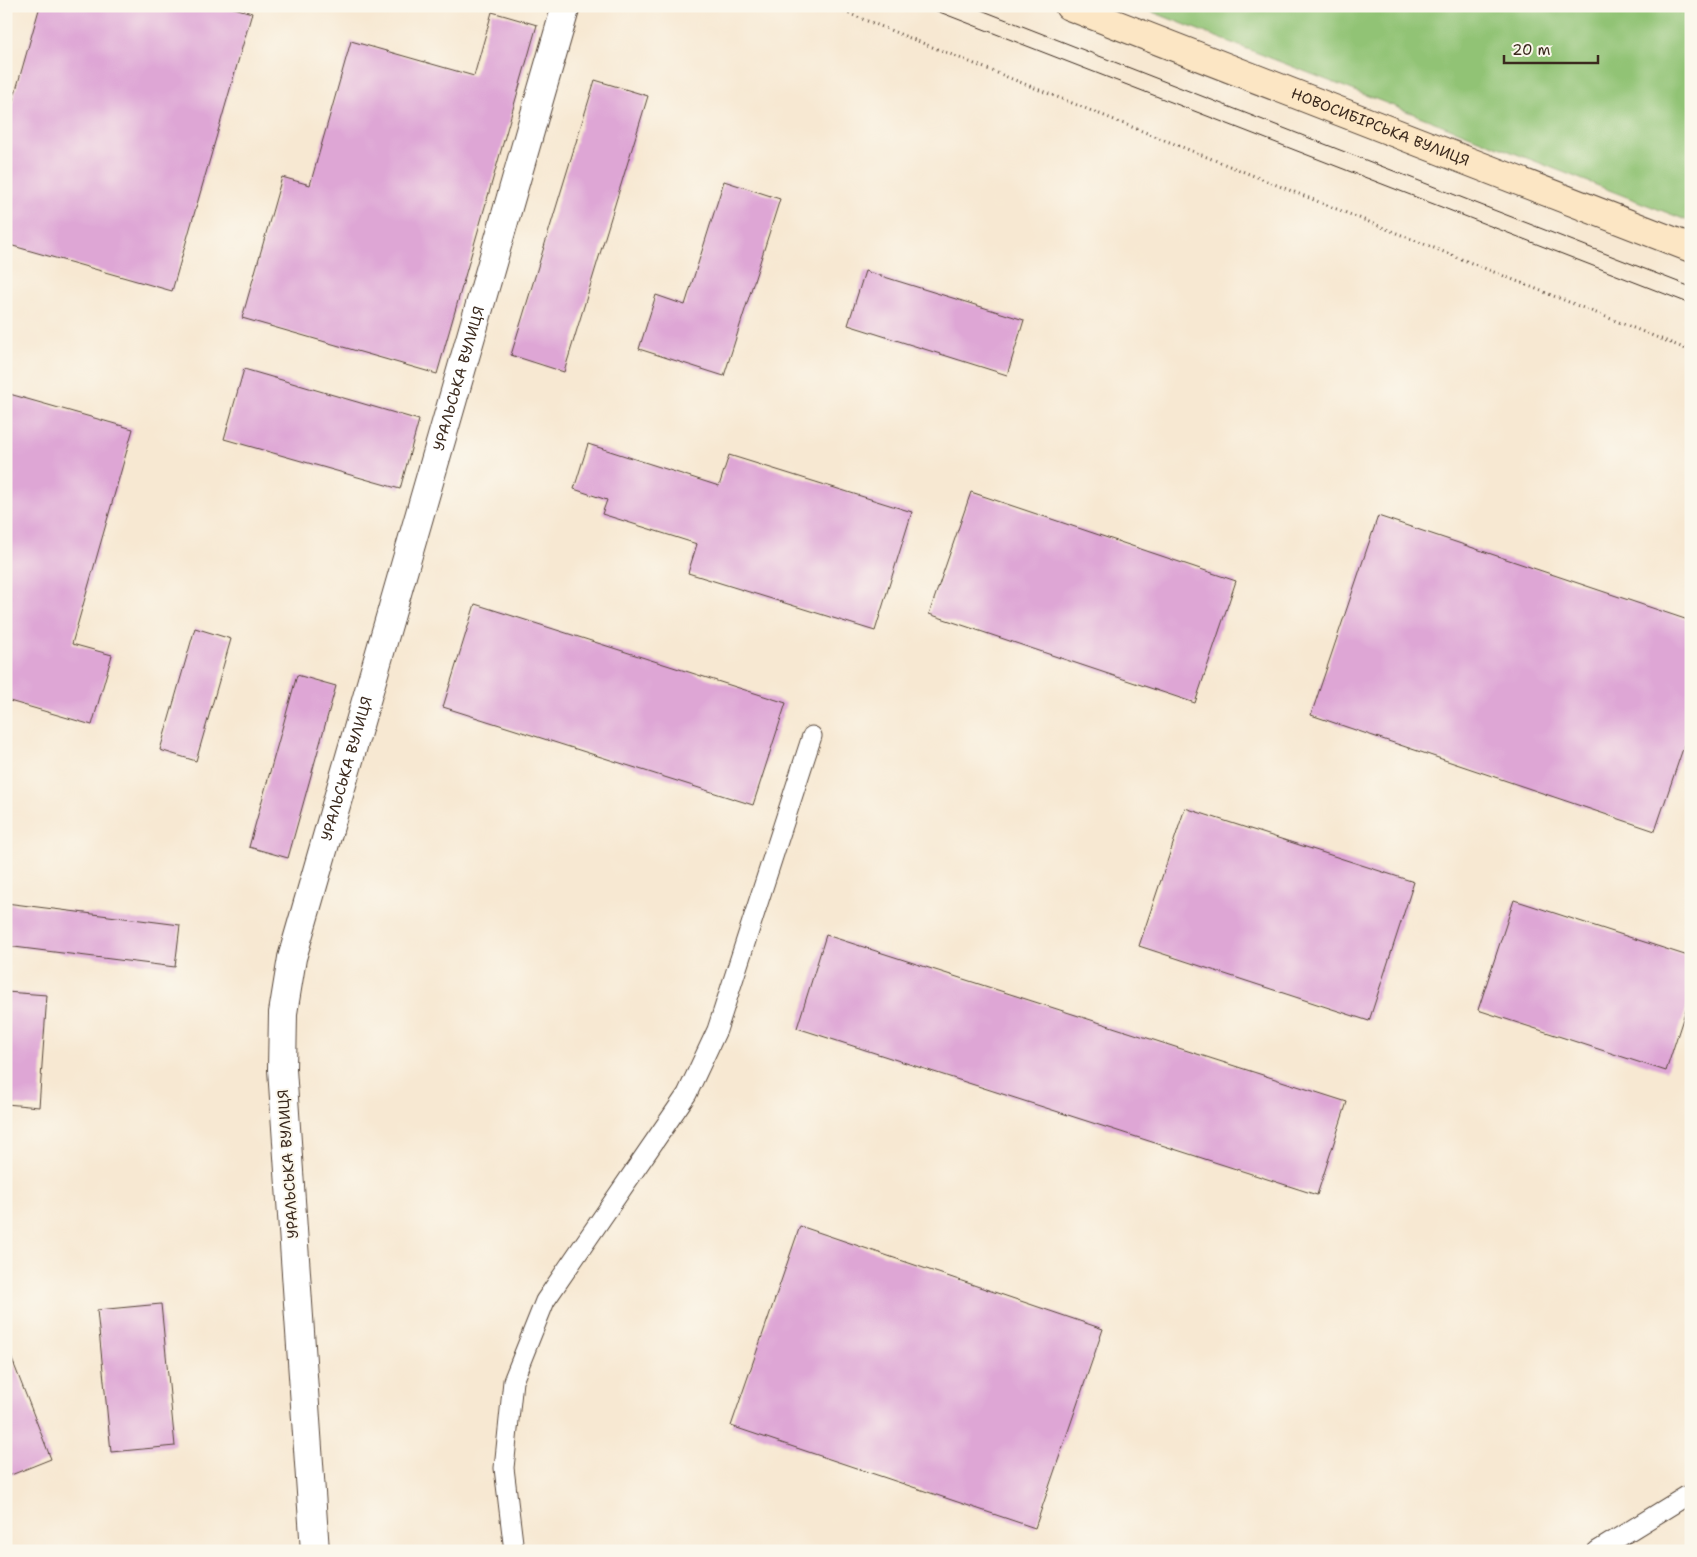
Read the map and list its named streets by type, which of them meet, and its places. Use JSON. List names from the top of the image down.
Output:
{
  "streets": {
    "main road": ["НОВОСИБІРСЬКА ВУЛИЦЯ"],
    "street": ["УРАЛЬСЬКА ВУЛИЦЯ"]
  },
  "scale_bar": "20 m"
}
